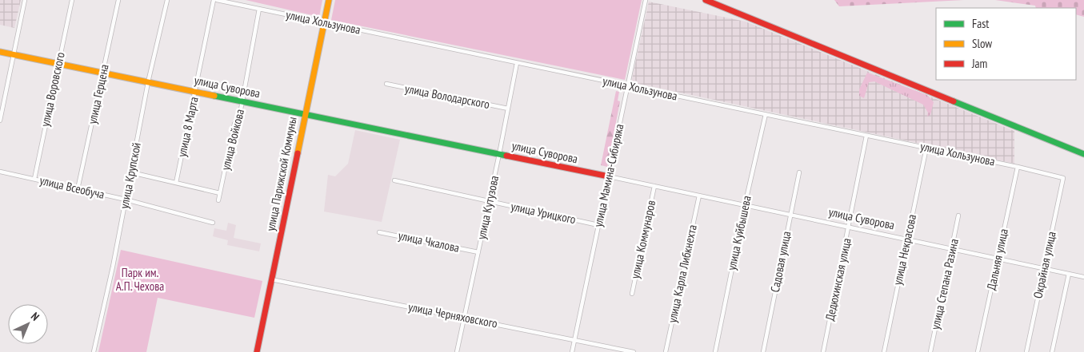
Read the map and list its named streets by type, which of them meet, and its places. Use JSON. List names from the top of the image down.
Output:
{
  "streets": {
    "main road": ["улица Суворова", "улица Парижской Коммуны"],
    "street": [
      "улица Хользунова",
      "улица Воровского",
      "улица Герцена",
      "улица Володарского",
      "улица 8 Марта",
      "улица Войкова",
      "улица Крупской",
      "улица Мамина-Сибиряка",
      "улица Всеобуча",
      "улица Кутузова",
      "улица Урицкого",
      "улица Куйбышева",
      "улица Коммунаров",
      "улица Чкалова",
      "улица Некрасова",
      "Дальняя улица",
      "Садовая улица",
      "Окрайная улица",
      "улица Карла Либкнехта",
      "Дедюхинская улица",
      "улица Степана Разина",
      "улица Черняховского"
    ]
  },
  "crossings": [
    ["улица Хользунова", "улица 8 Марта"],
    ["улица Хользунова", "улица Войкова"],
    ["улица Хользунова", "улица Парижской Коммуны"],
    ["улица Хользунова", "улица Мамина-Сибиряка"],
    ["улица Хользунова", "улица Кутузова"],
    ["улица Хользунова", "улица Куйбышева"],
    ["улица Хользунова", "улица Некрасова"],
    ["улица Хользунова", "Дальняя улица"],
    ["улица Хользунова", "Окрайная улица"],
    ["улица Хользунова", "Дедюхинская улица"],
    ["улица Суворова", "улица Воровского"],
    ["улица Суворова", "улица Герцена"],
    ["улица Суворова", "улица 8 Марта"],
    ["улица Суворова", "улица Войкова"],
    ["улица Суворова", "улица Парижской Коммуны"],
    ["улица Суворова", "улица Крупской"],
    ["улица Суворова", "улица Мамина-Сибиряка"],
    ["улица Суворова", "улица Кутузова"],
    ["улица Суворова", "улица Куйбышева"],
    ["улица Суворова", "улица Коммунаров"],
    ["улица Суворова", "улица Некрасова"],
    ["улица Суворова", "Дальняя улица"],
    ["улица Суворова", "Садовая улица"],
    ["улица Суворова", "Окрайная улица"],
    ["улица Суворова", "улица Карла Либкнехта"],
    ["улица Суворова", "Дедюхинская улица"],
    ["улица Суворова", "улица Степана Разина"],
    ["улица Воровского", "улица Всеобуча"],
    ["улица Герцена", "улица Всеобуча"],
    ["улица Володарского", "улица Кутузова"],
    ["улица Парижской Коммуны", "улица Черняховского"],
    ["улица Крупской", "улица Всеобуча"],
    ["улица Мамина-Сибиряка", "улица Урицкого"],
    ["улица Мамина-Сибиряка", "улица Черняховского"],
    ["улица Кутузова", "улица Урицкого"],
    ["улица Кутузова", "улица Чкалова"],
    ["улица Кутузова", "улица Черняховского"]
  ],
  "parks": ["Парк им. А.П. Чехова"],
  "legend": ["Fast", "Slow", "Jam"],
  "north": "top right"
}
